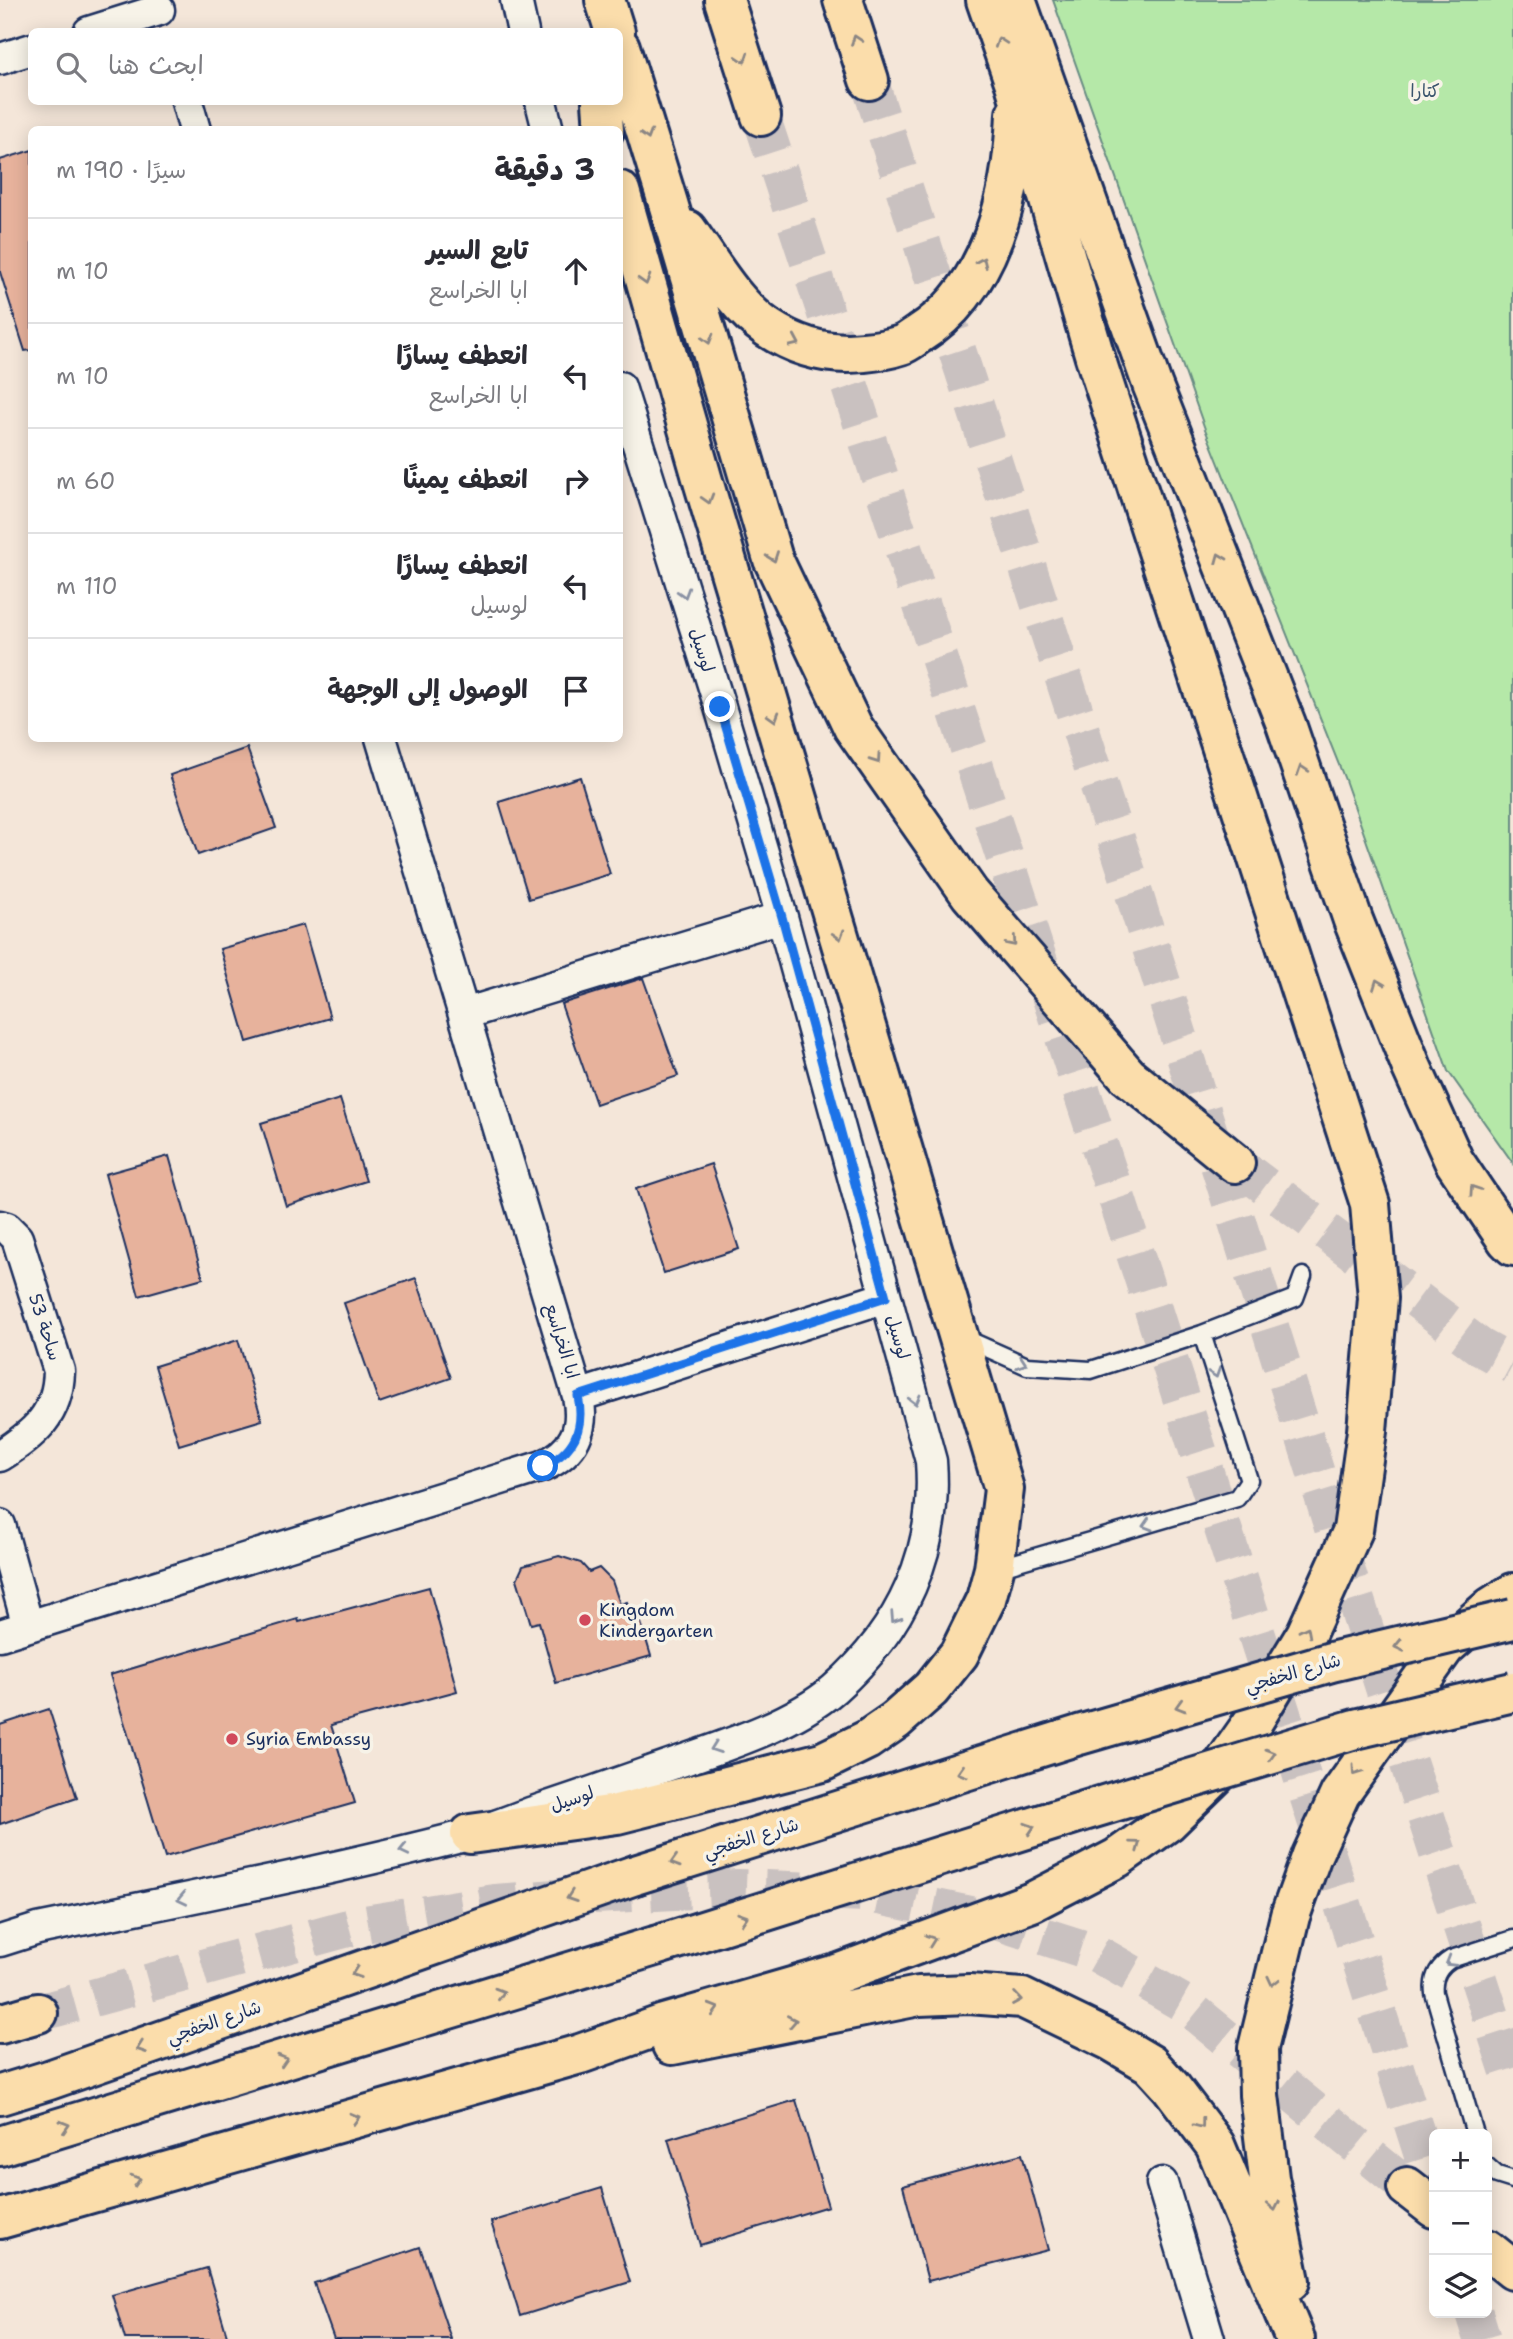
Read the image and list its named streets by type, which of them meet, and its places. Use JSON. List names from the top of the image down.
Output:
{
  "streets": {
    "highway": ["شارع الخفجي"],
    "street": ["لوسيل", "ساحة 53", "ابا الخراسع"]
  },
  "parks": ["كتارا"],
  "places": ["Kingdom Kindergarten", "Syria Embassy"],
  "page": {
    "search": "ابحث هنا",
    "heading": ["3 دقيقة", "سيرًا · 190 m"],
    "list": [
      ["تابع السير", "ابا الخراسع", "10 m"],
      ["انعطف يسارًا", "ابا الخراسع", "10 m"],
      ["انعطف يمينًا", "60 m"],
      ["انعطف يسارًا", "لوسيل", "110 m"],
      "الوصول إلى الوجهة"
    ],
    "map_buttons": ["+", "−"]
  }
}
